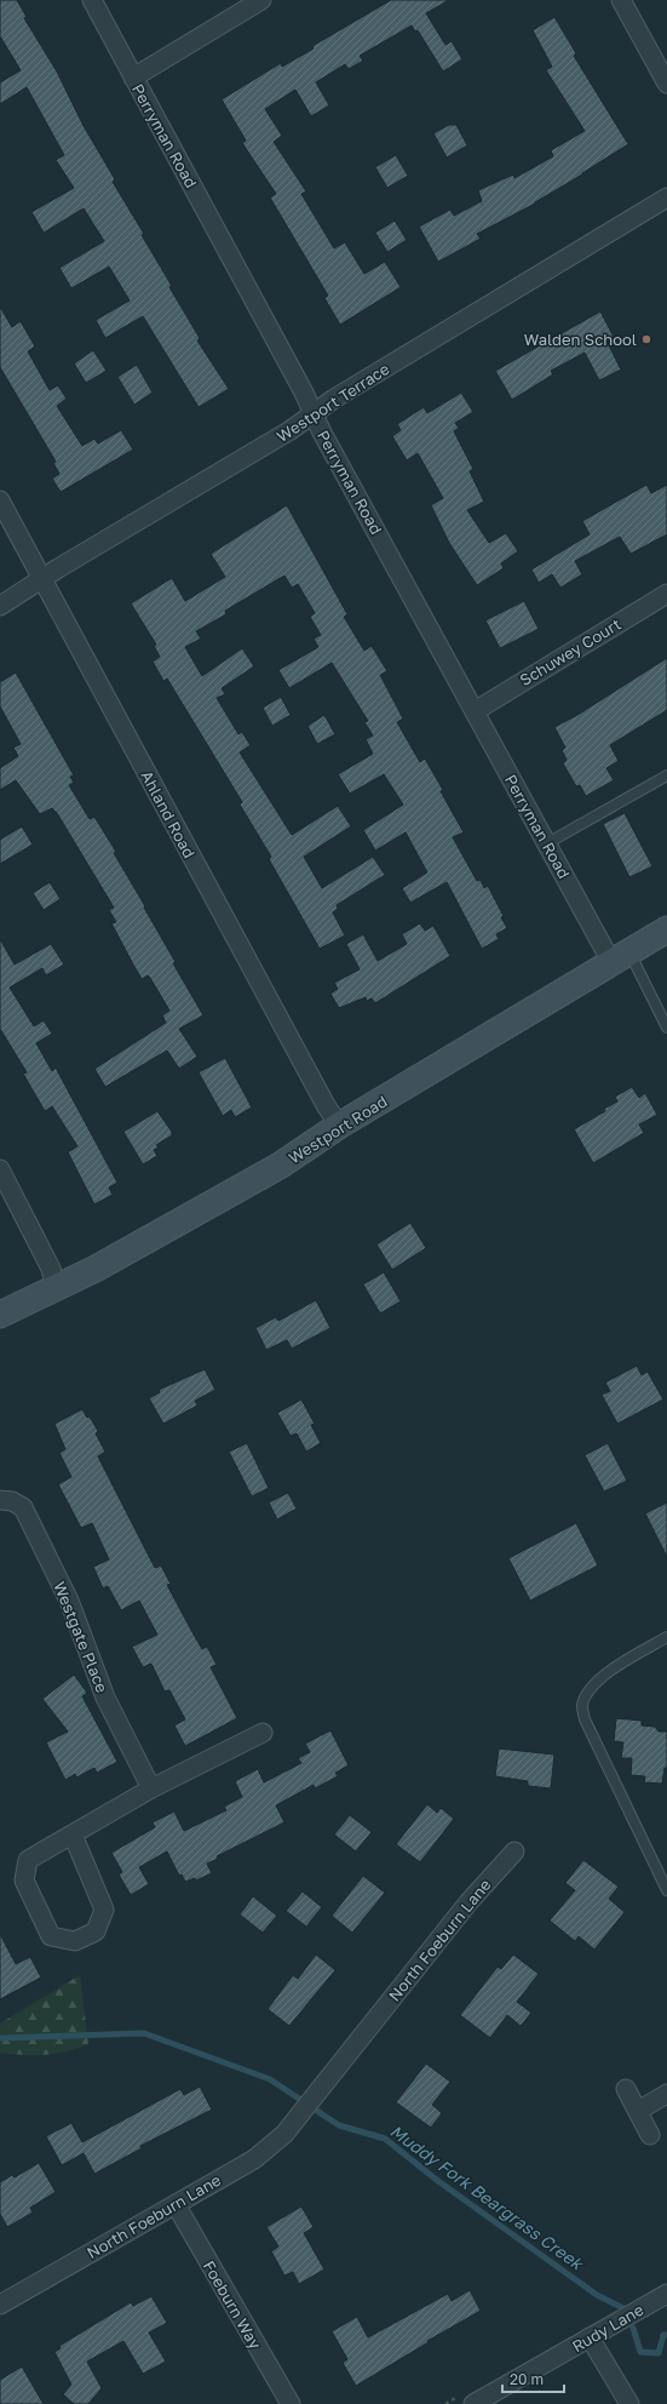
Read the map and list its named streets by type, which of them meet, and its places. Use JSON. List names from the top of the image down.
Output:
{
  "streets": {
    "main road": ["Westport Road"],
    "street": [
      "Perryman Road",
      "Westport Terrace",
      "Schuwey Court",
      "Ahland Road",
      "Westgate Place",
      "North Foeburn Lane",
      "Foeburn Way",
      "Rudy Lane"
    ]
  },
  "crossings": [
    ["Perryman Road", "Westport Terrace"],
    ["Perryman Road", "Schuwey Court"],
    ["Perryman Road", "Westport Road"],
    ["Westport Terrace", "Ahland Road"],
    ["Ahland Road", "Westport Road"],
    ["North Foeburn Lane", "Foeburn Way"]
  ],
  "water": ["Muddy Fork Beargrass Creek"],
  "places": ["Walden School"],
  "scale_bar": "20 m"
}
